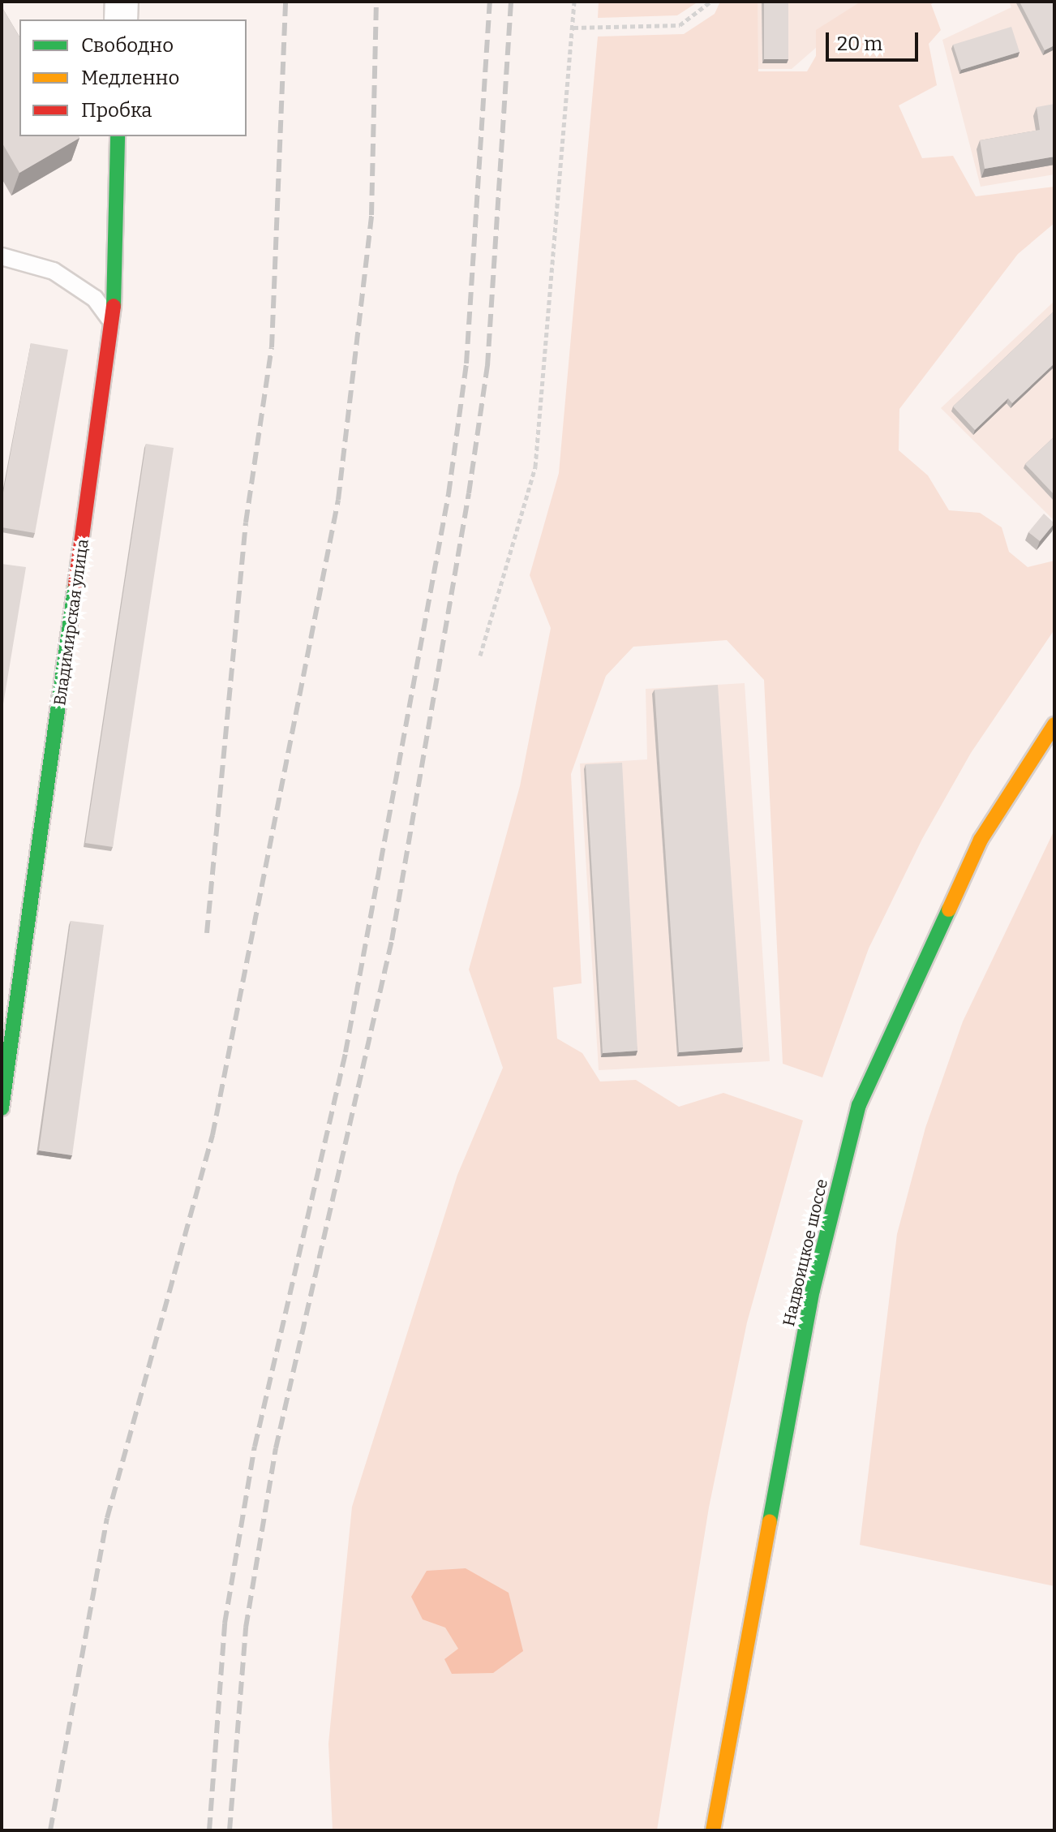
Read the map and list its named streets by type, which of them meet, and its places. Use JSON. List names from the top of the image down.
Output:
{
  "streets": {
    "main road": ["Владимирская улица", "Надвоицкое шоссе"]
  },
  "legend": ["Свободно", "Медленно", "Пробка"],
  "scale_bar": "20 m"
}
